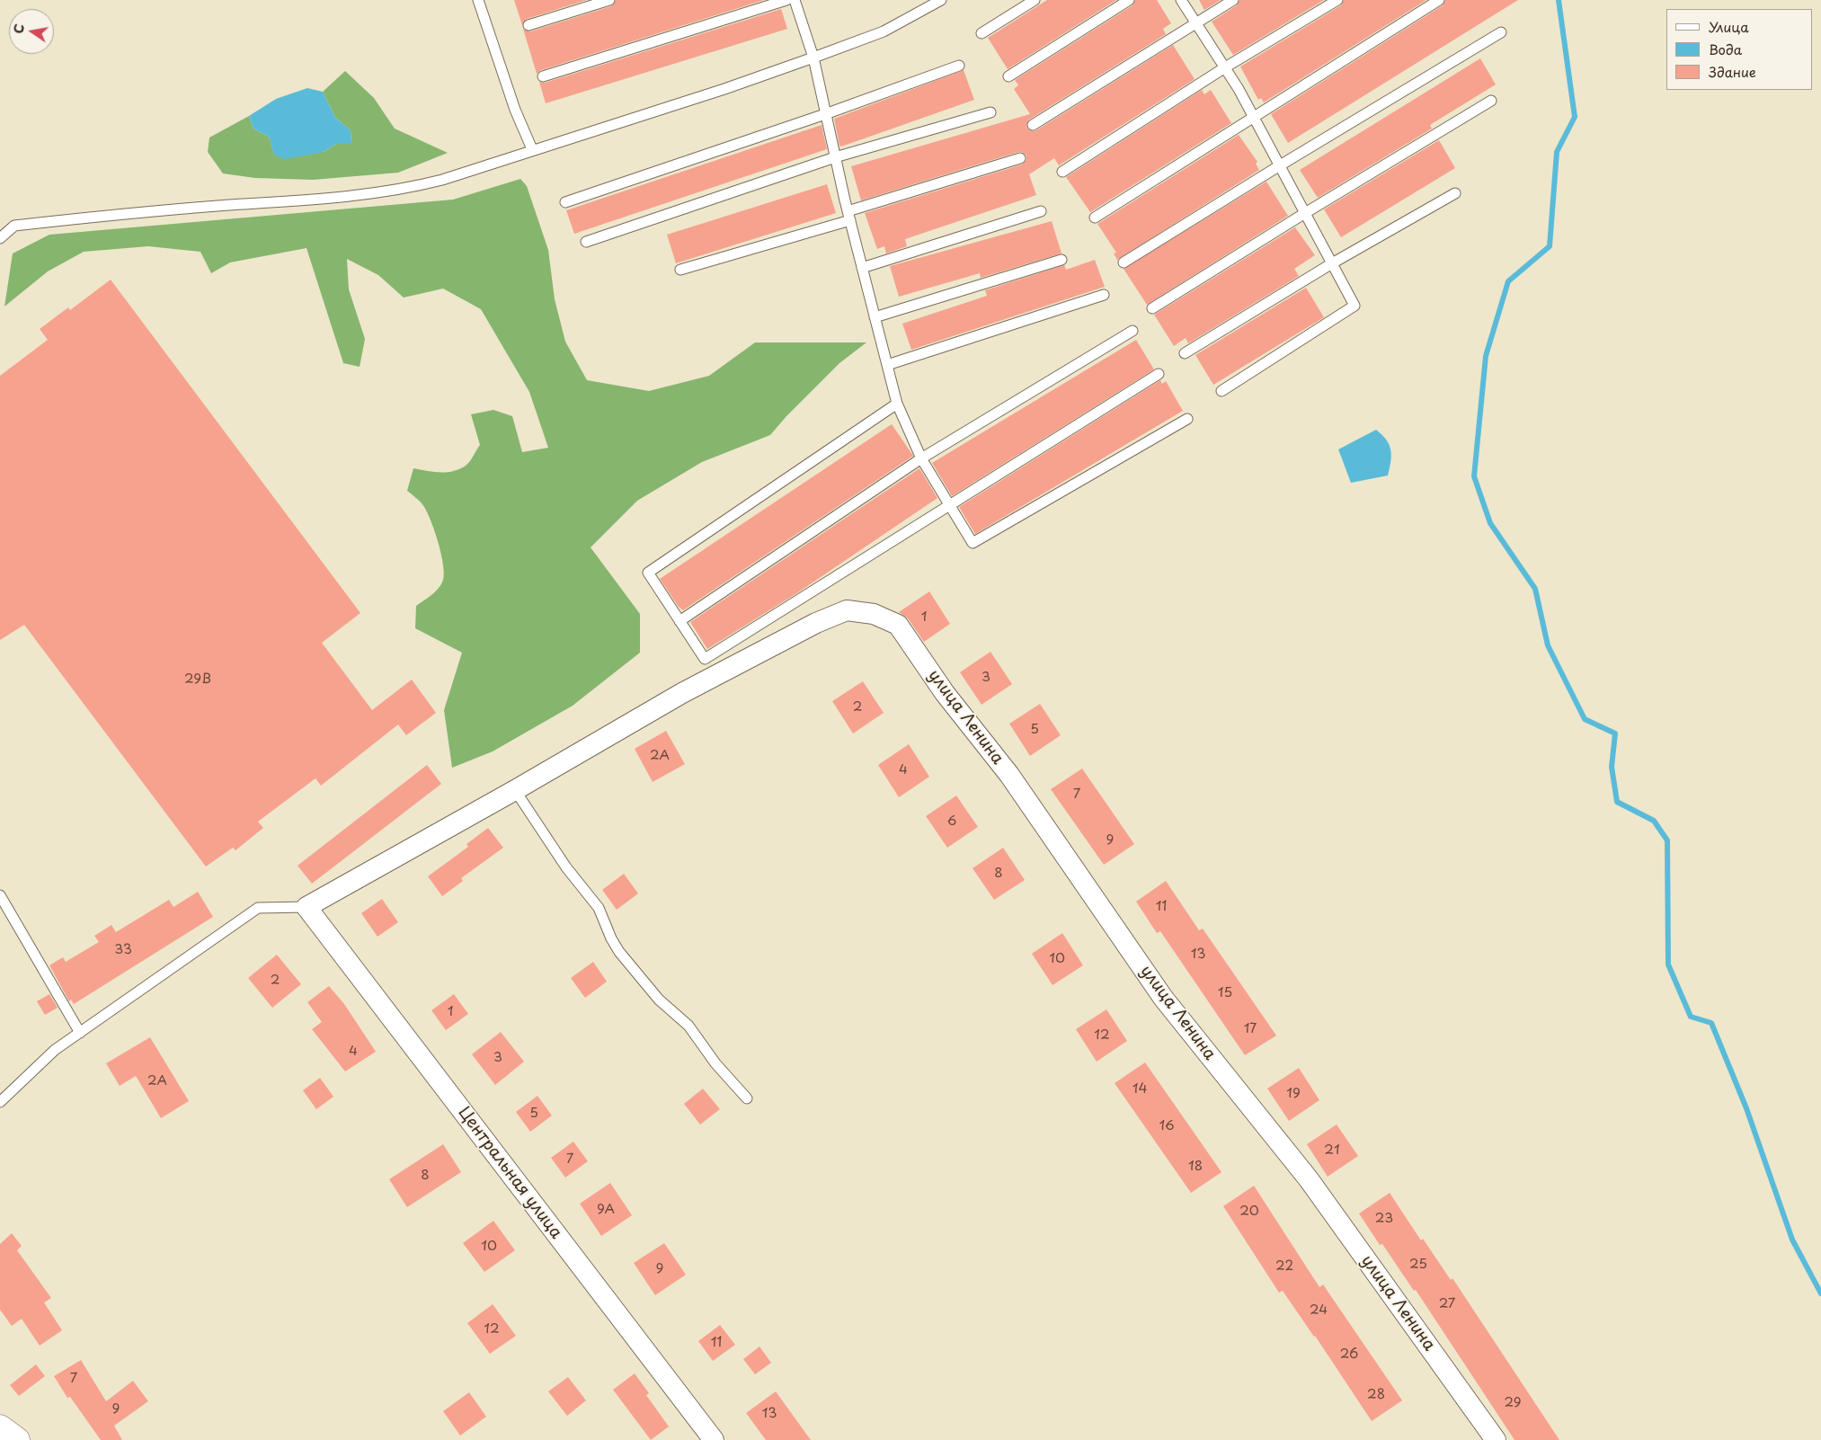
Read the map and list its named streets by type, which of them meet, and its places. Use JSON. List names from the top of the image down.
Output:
{
  "streets": {
    "street": ["улица Ленина", "Центральная улица"]
  },
  "house_numbers": [
    "1",
    "3",
    "29B",
    "2",
    "5",
    "2А",
    "4",
    "7",
    "6",
    "9",
    "8",
    "11",
    "33",
    "13",
    "10",
    "2",
    "15",
    "1",
    "17",
    "12",
    "4",
    "3",
    "2А",
    "14",
    "19",
    "5",
    "16",
    "21",
    "7",
    "18",
    "8",
    "9А",
    "20",
    "23",
    "10",
    "25",
    "22",
    "9",
    "27",
    "24",
    "12",
    "11",
    "26",
    "7",
    "28",
    "29",
    "9",
    "13"
  ],
  "legend": ["Улица", "Вода", "Здание"],
  "north": "left"
}
